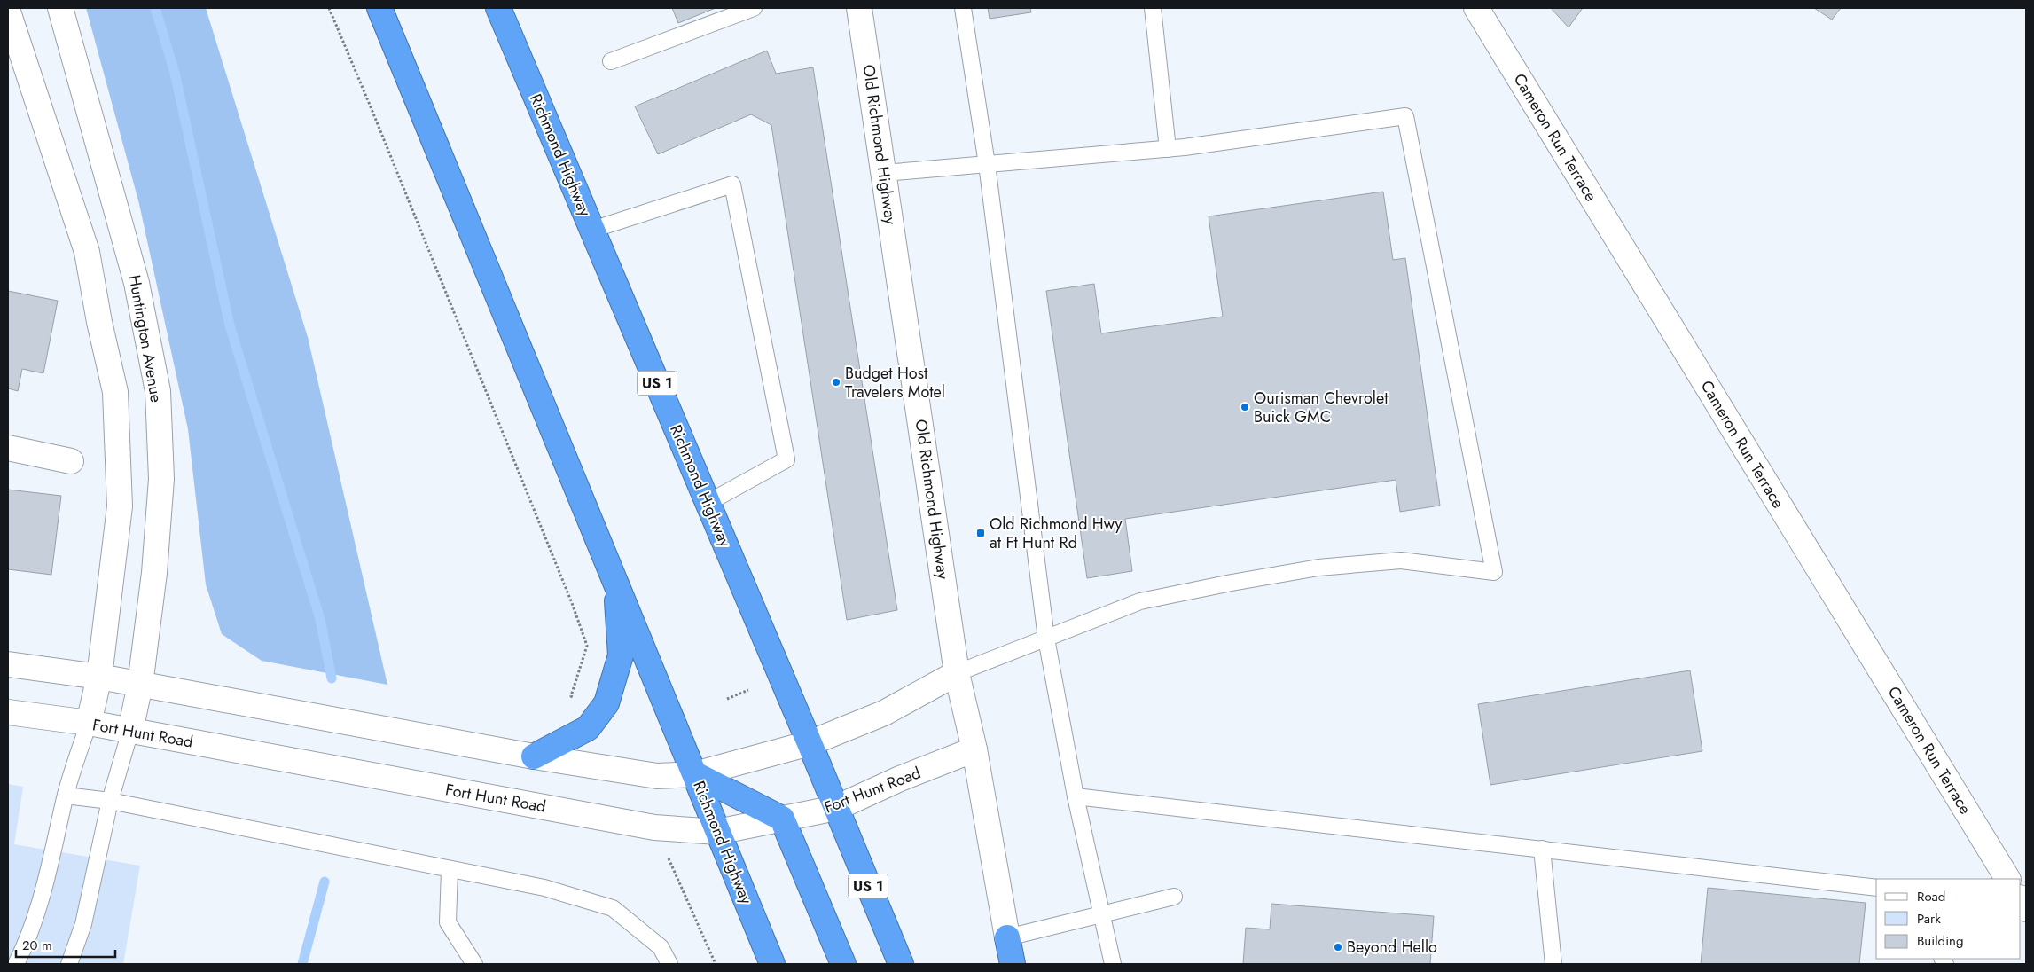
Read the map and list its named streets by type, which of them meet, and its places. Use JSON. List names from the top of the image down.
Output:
{
  "streets": {
    "highway": ["Richmond Highway", "US 1"],
    "main road": [
      "Cameron Run Terrace",
      "Old Richmond Highway",
      "Huntington Avenue",
      "Fort Hunt Road"
    ]
  },
  "crossings": [
    ["Old Richmond Highway", "Fort Hunt Road"],
    ["Richmond Highway", "Fort Hunt Road"],
    ["Huntington Avenue", "Fort Hunt Road"]
  ],
  "places": {
    "other": ["Budget Host Travelers Motel", "Ourisman Chevrolet Buick GMC", "Beyond Hello"],
    "transit": ["Old Richmond Hwy at Ft Hunt Rd"]
  },
  "legend": ["Road", "Park", "Building"],
  "scale_bar": "20 m"
}
